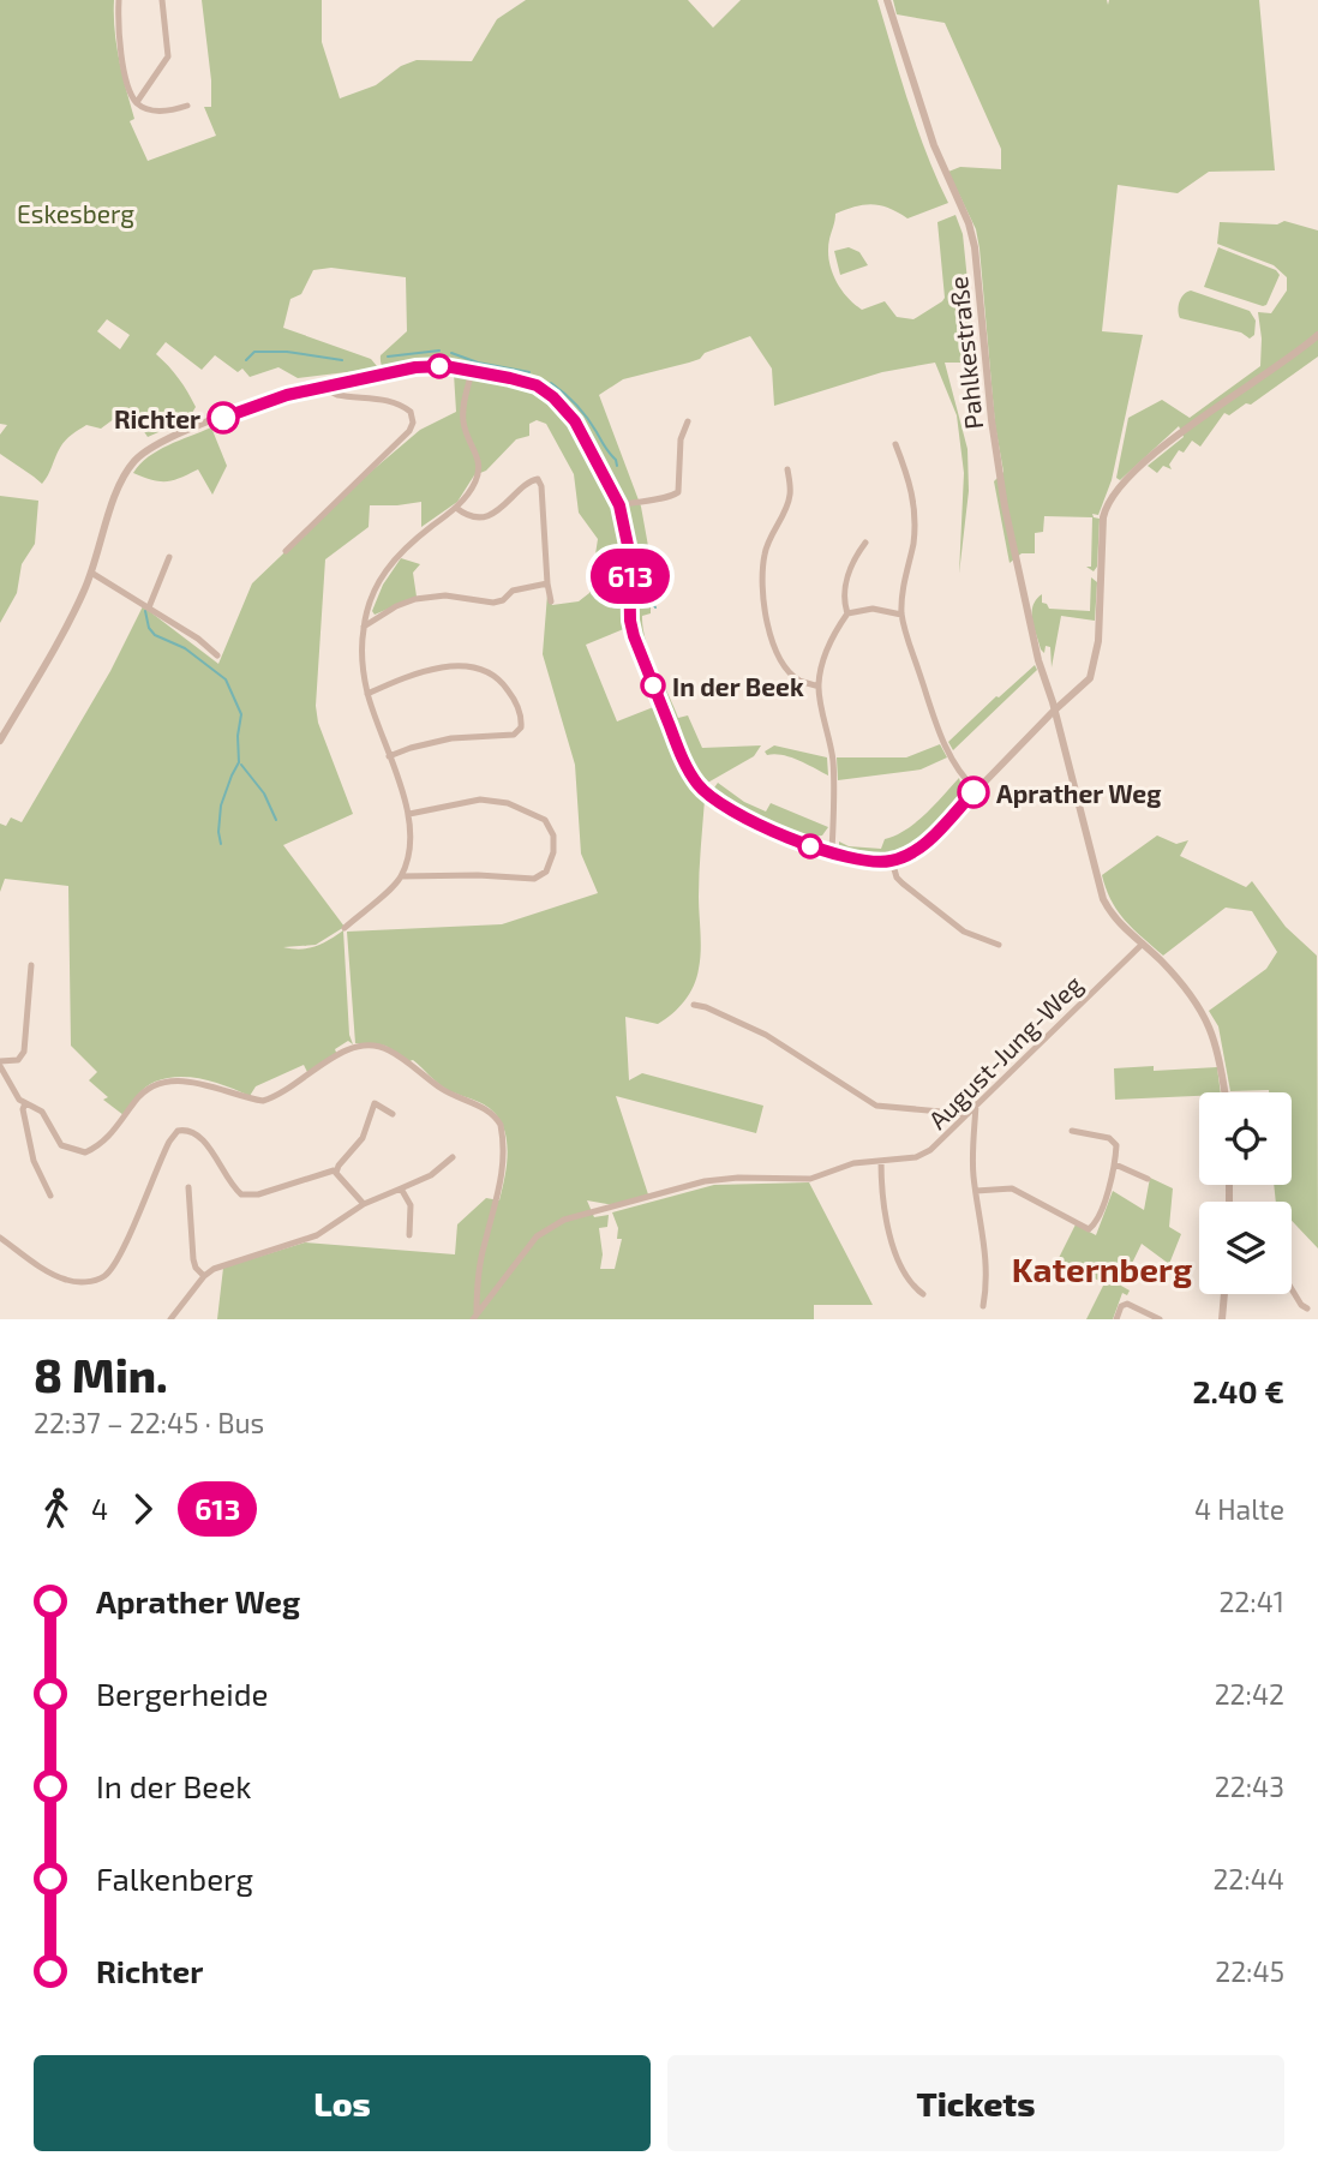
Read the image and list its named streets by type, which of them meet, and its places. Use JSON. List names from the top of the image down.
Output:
{
  "streets": {
    "street": ["Pahlkestraße", "August-Jung-Weg"]
  },
  "crossings": [
    ["Pahlkestraße", "August-Jung-Weg"]
  ],
  "districts": ["Katernberg"],
  "parks": ["Eskesberg"],
  "places": ["Richter", "In der Beek", "Aprather Weg"],
  "lines": ["bus line 613"],
  "page": {
    "on_map": "613",
    "heading": ["8 Min.", "22:37 – 22:45 · Bus", "2.40 €"],
    "legs": ["4", "613", "4 Halte"],
    "list": [
      {
        "name": "Aprather Weg",
        "value": "22:41"
      },
      {
        "name": "Bergerheide",
        "value": "22:42"
      },
      {
        "name": "In der Beek",
        "value": "22:43"
      },
      {
        "name": "Falkenberg",
        "value": "22:44"
      },
      {
        "name": "Richter",
        "value": "22:45"
      }
    ],
    "buttons": ["Los", "Tickets"]
  }
}
